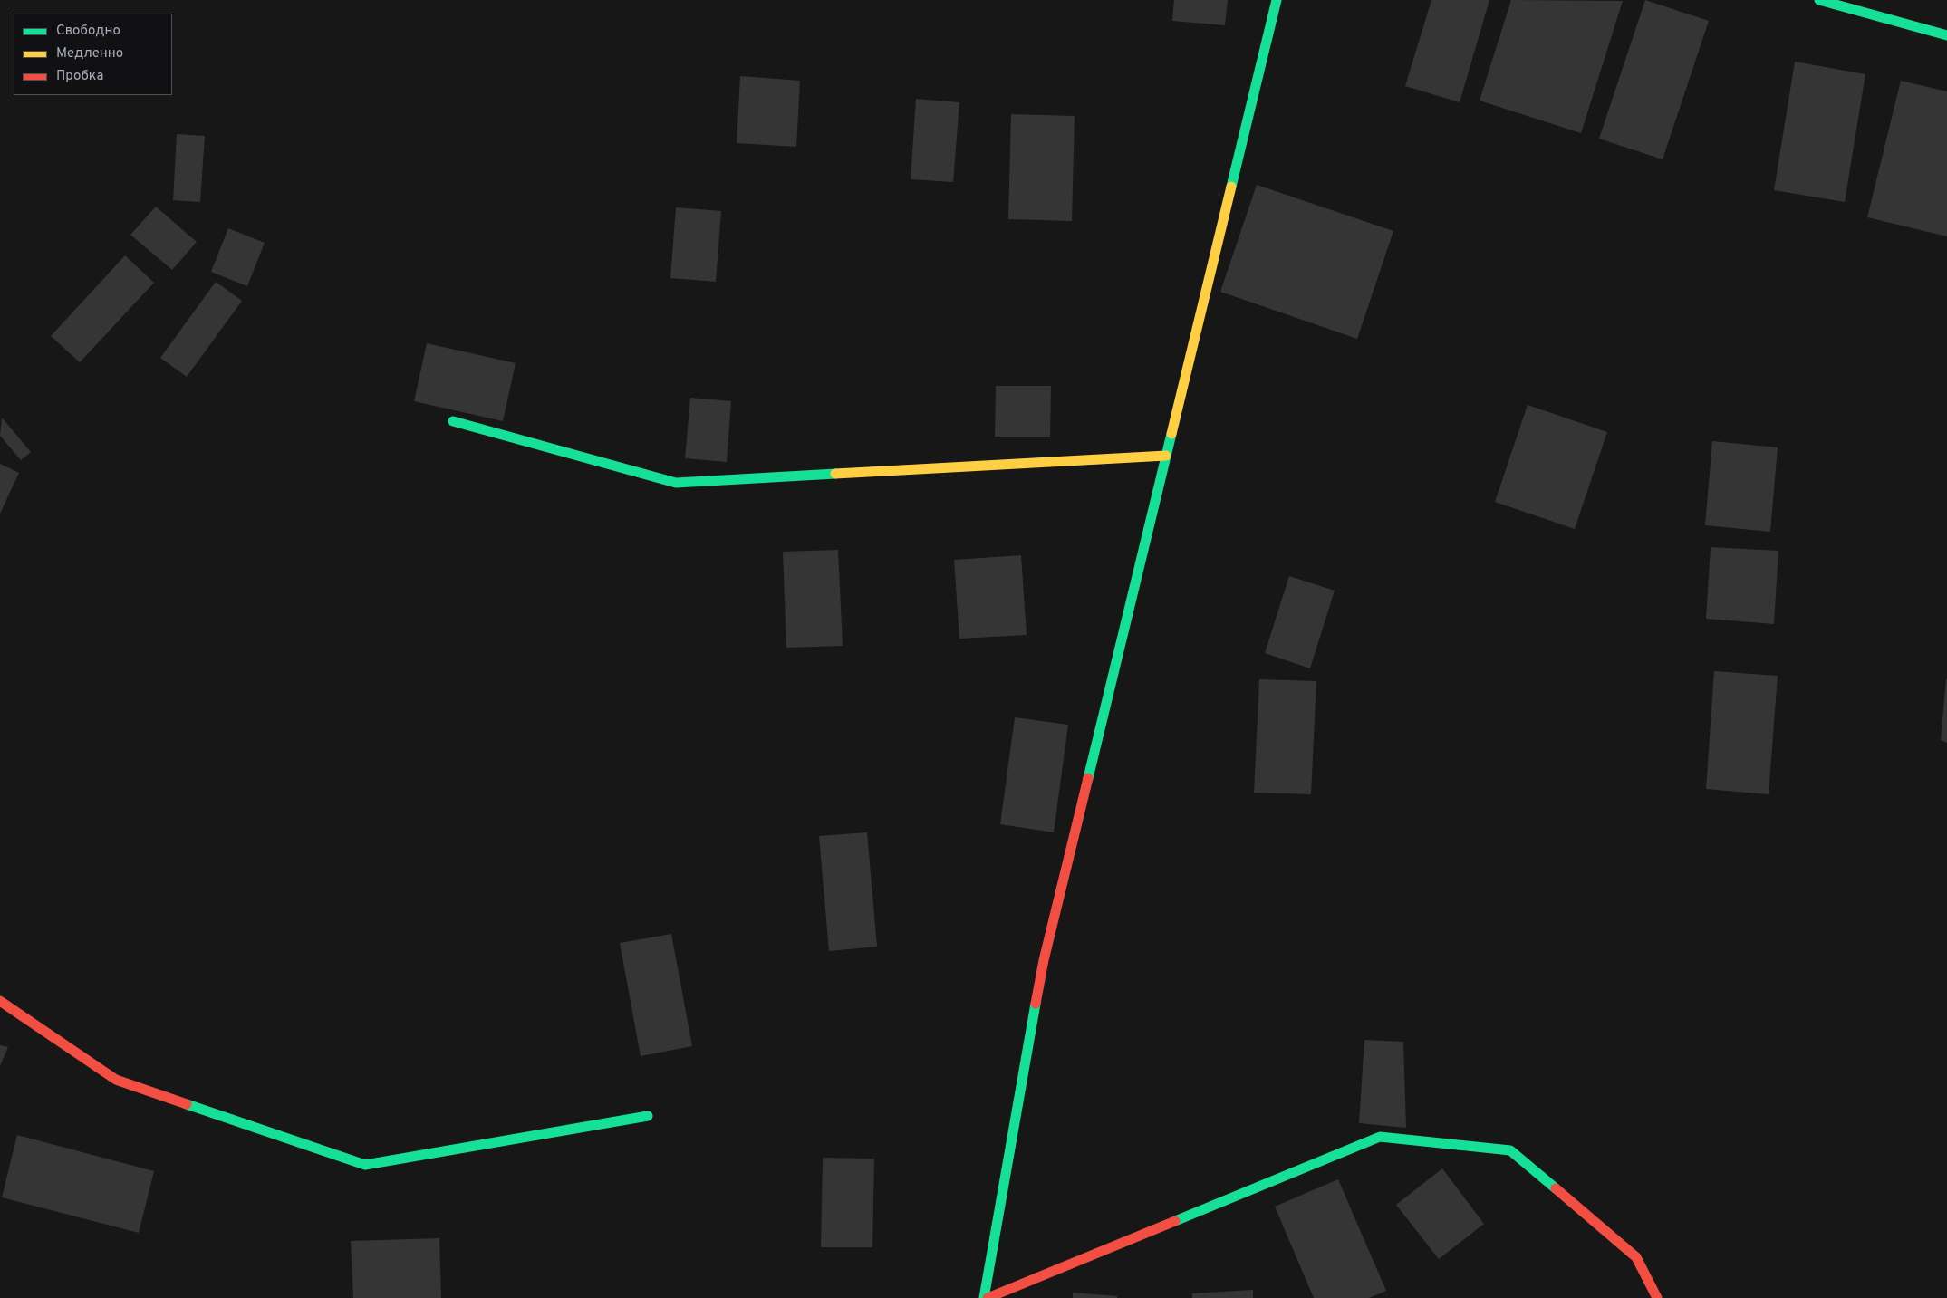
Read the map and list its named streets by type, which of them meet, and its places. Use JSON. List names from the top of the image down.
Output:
{
  "legend": ["Свободно", "Медленно", "Пробка"]
}
